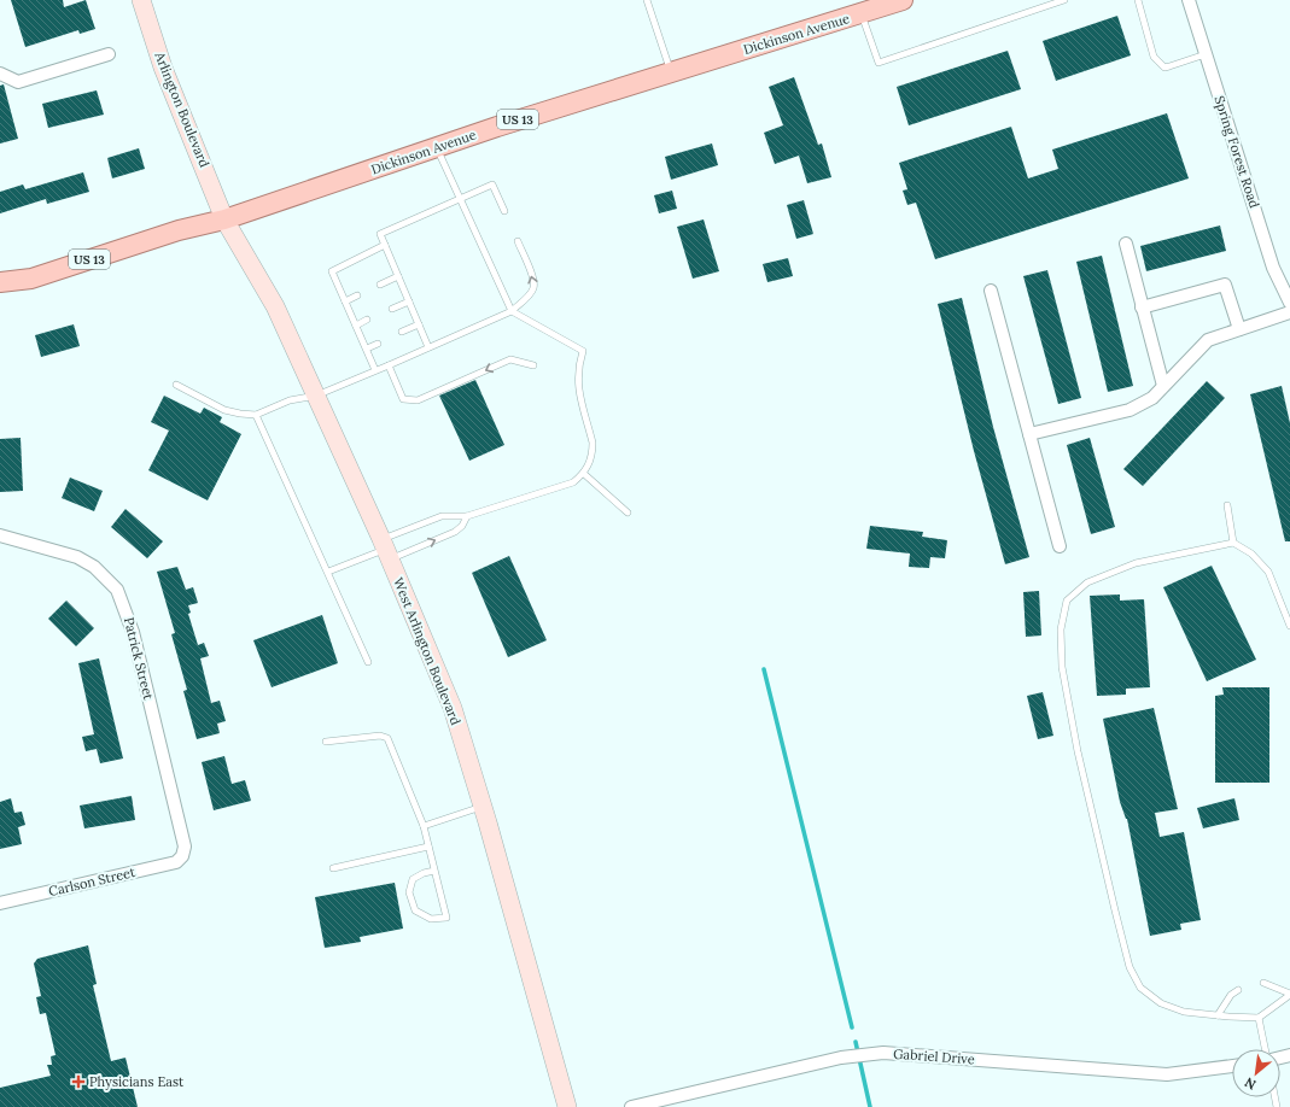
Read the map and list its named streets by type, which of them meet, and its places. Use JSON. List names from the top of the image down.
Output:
{
  "streets": {
    "main road": [
      "Dickinson Avenue",
      "Arlington Boulevard",
      "US 13",
      "West Arlington Boulevard"
    ],
    "street": [
      "Spring Forest Road",
      "Patrick Street",
      "Carlson Street",
      "Gabriel Drive"
    ]
  },
  "crossings": [
    ["Dickinson Avenue", "Arlington Boulevard"],
    ["Dickinson Avenue", "West Arlington Boulevard"],
    ["Arlington Boulevard", "West Arlington Boulevard"],
    ["Patrick Street", "Carlson Street"]
  ],
  "places": {
    "health": ["Physicians East"]
  },
  "north": "bottom left"
}
